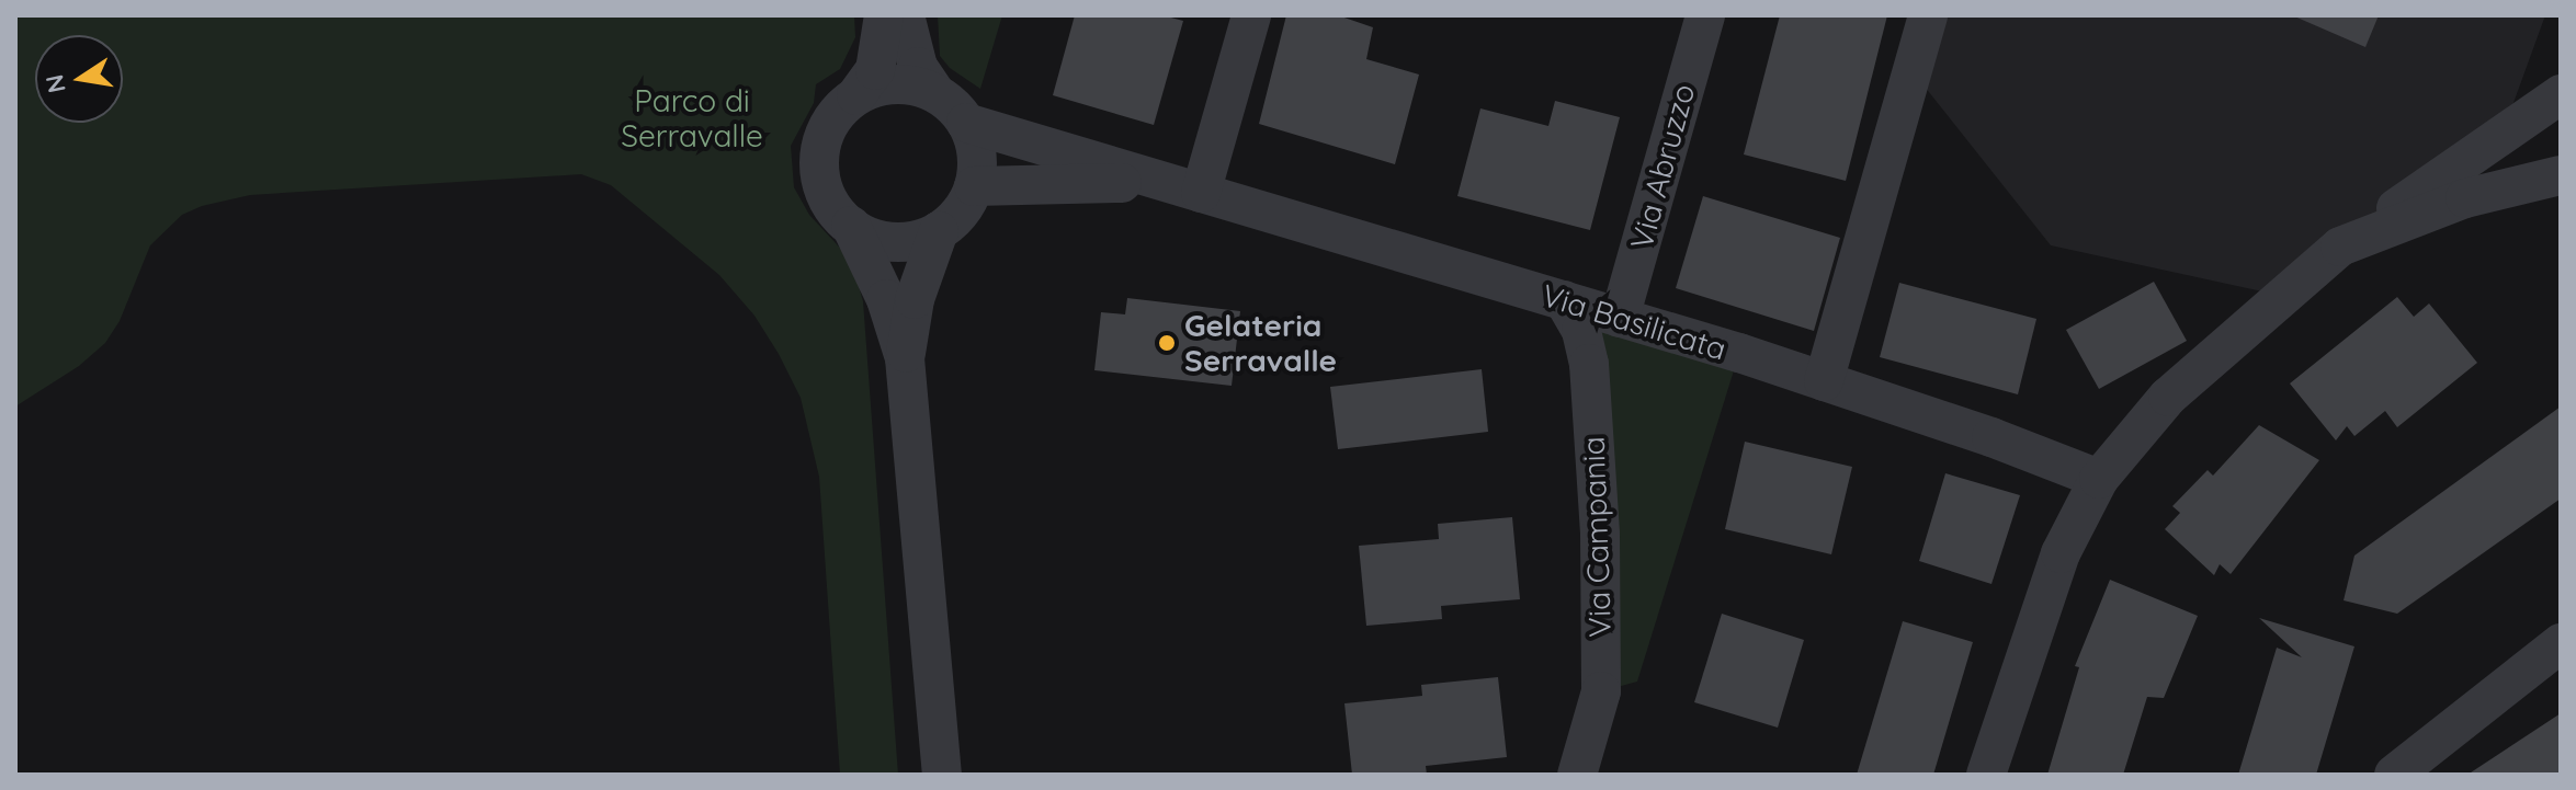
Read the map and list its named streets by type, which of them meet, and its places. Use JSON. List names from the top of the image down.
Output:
{
  "streets": {
    "street": ["Via Abruzzo", "Via Basilicata", "Via Campania"]
  },
  "crossings": [
    ["Via Abruzzo", "Via Basilicata"],
    ["Via Basilicata", "Via Campania"]
  ],
  "parks": ["Parco di Serravalle"],
  "places": ["Gelateria Serravalle"],
  "north": "left"
}
